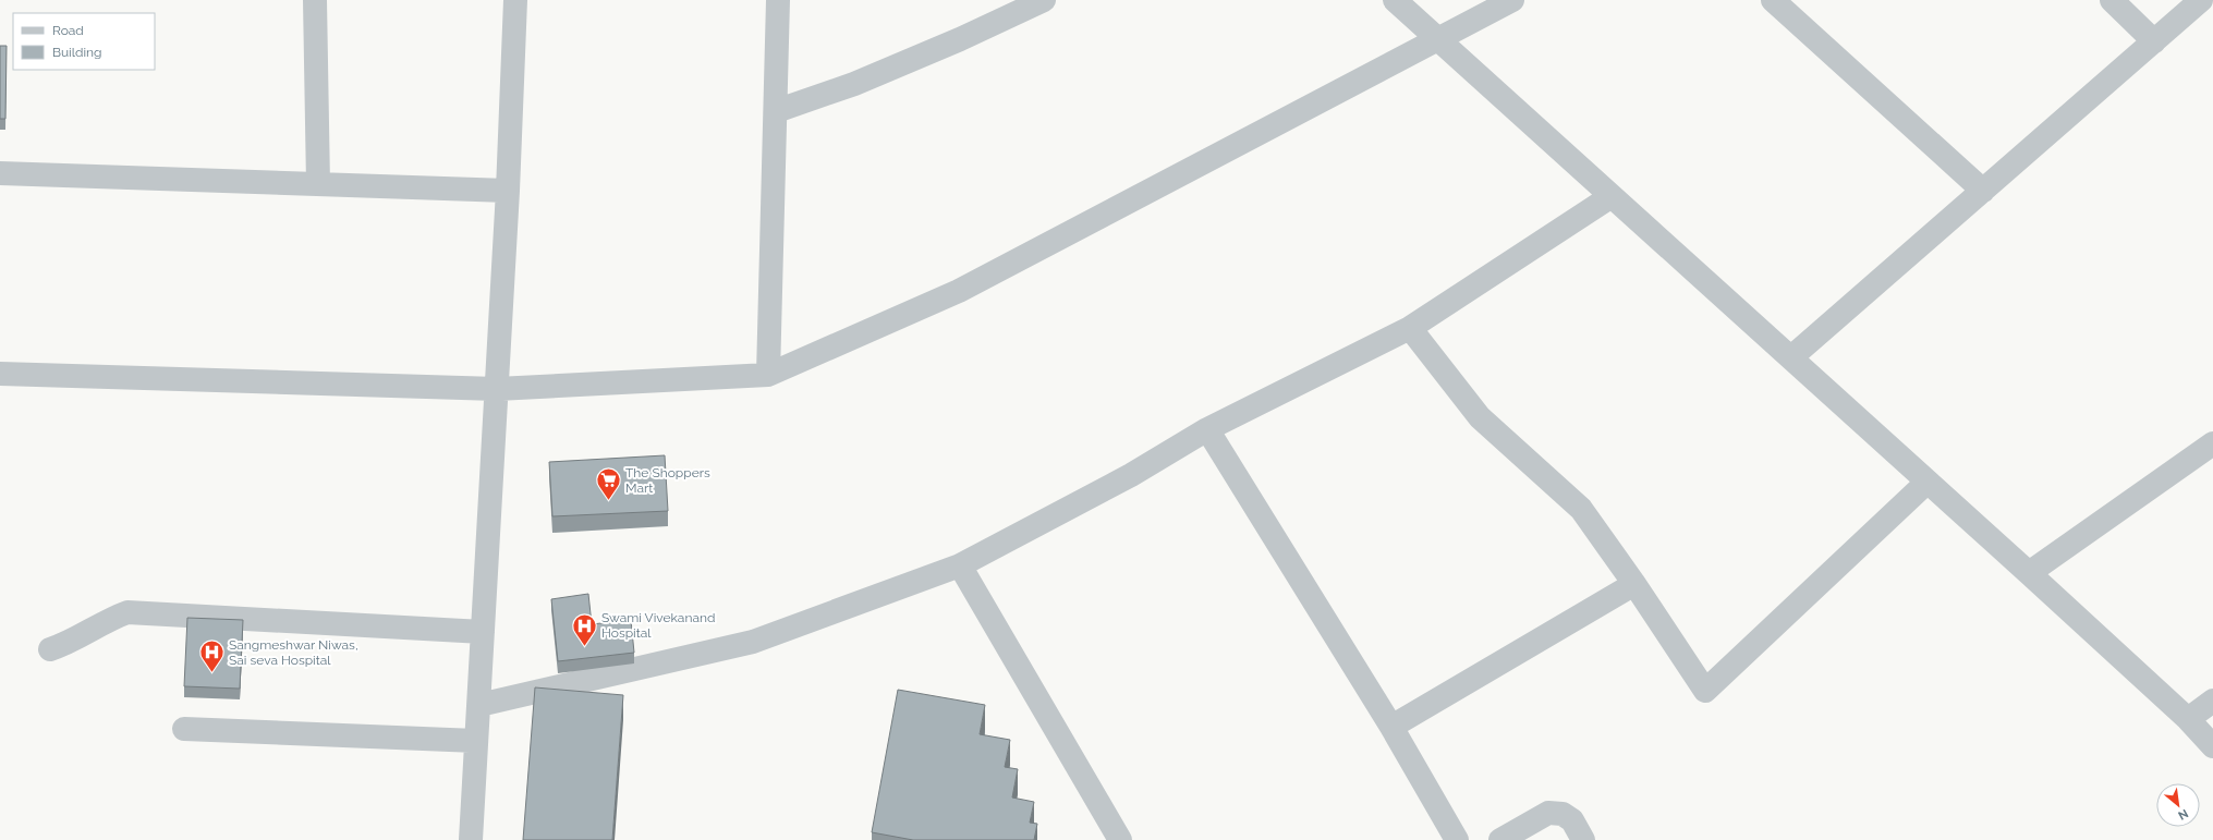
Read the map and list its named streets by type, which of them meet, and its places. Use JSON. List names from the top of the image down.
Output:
{
  "places": {
    "supermarket": ["The Shoppers Mart"],
    "hospital": ["Swami Vivekanand Hospital", "Sangmeshwar Niwas, Sai seva Hospital"]
  },
  "legend": ["Road", "Building"],
  "north": "bottom right"
}
